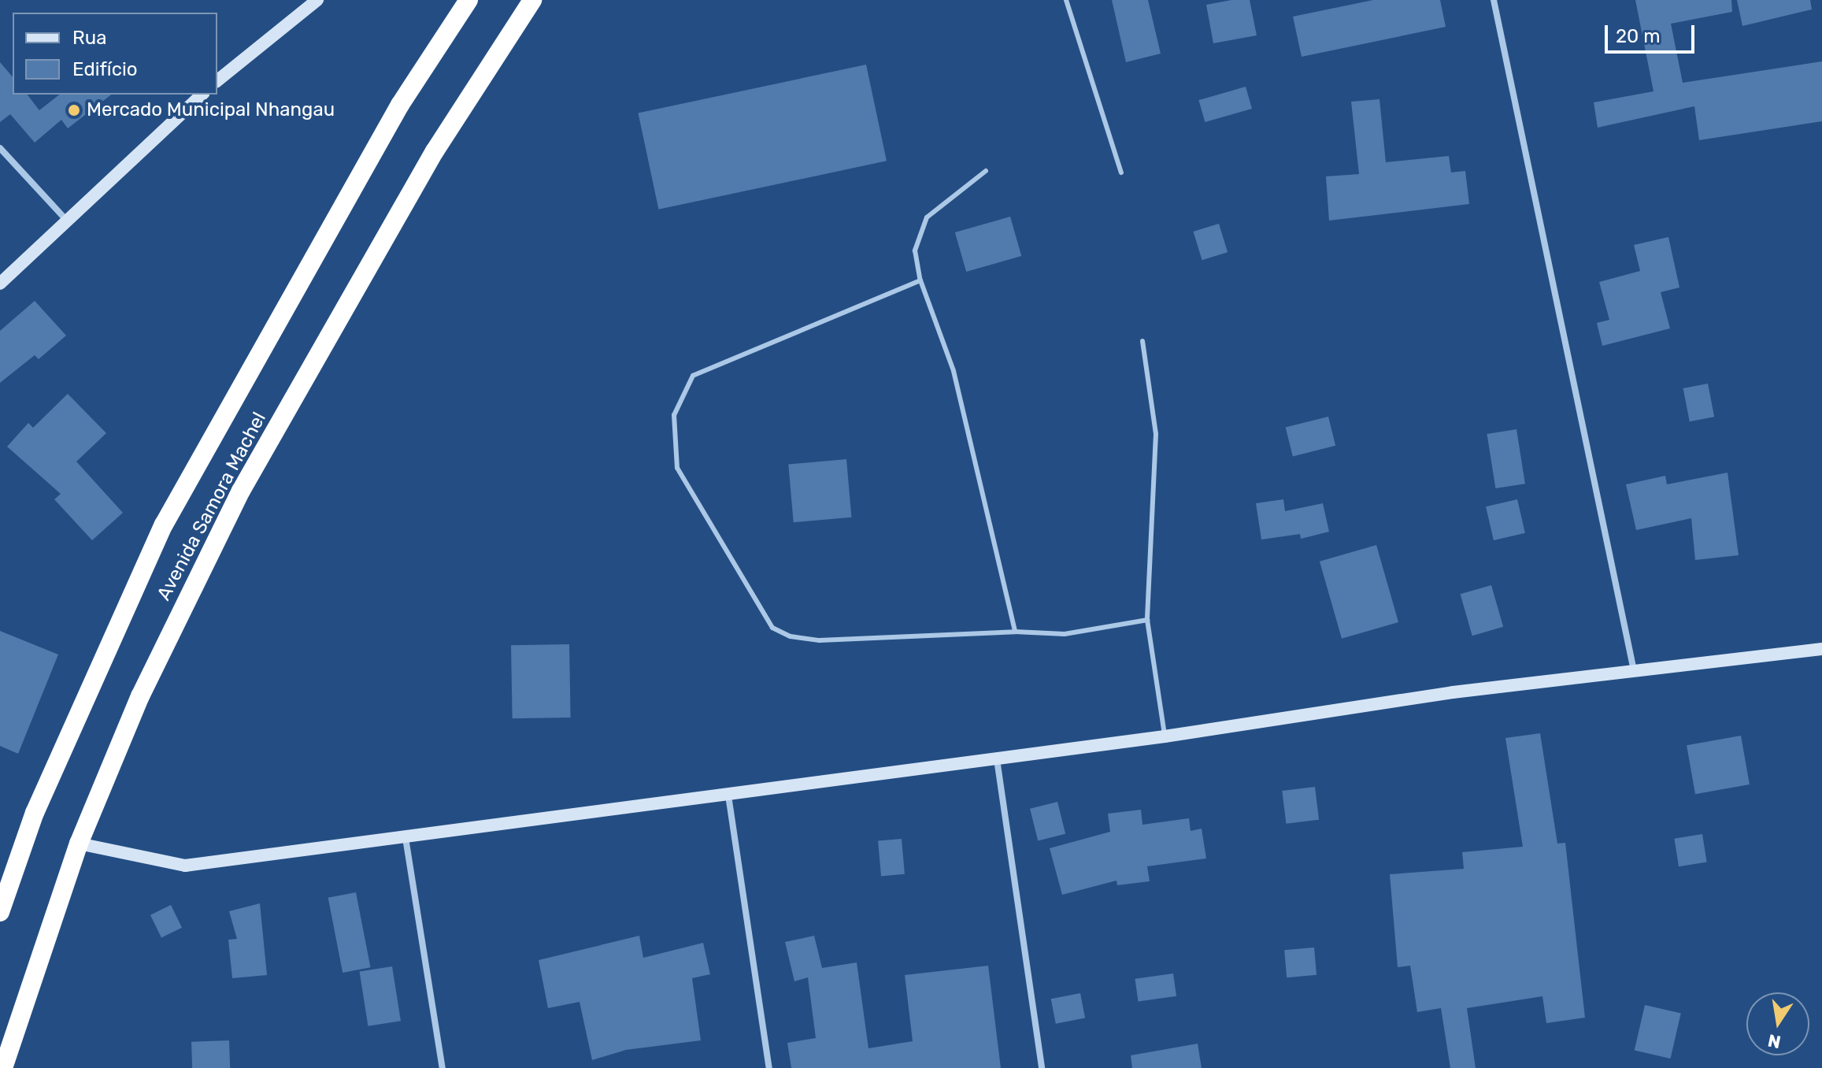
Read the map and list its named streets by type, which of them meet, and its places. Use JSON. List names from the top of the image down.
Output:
{
  "streets": {
    "highway": ["Avenida Samora Machel"]
  },
  "places": ["Mercado Municipal Nhangau"],
  "legend": ["Rua", "Edifício"],
  "scale_bar": "20 m",
  "north": "bottom"
}
